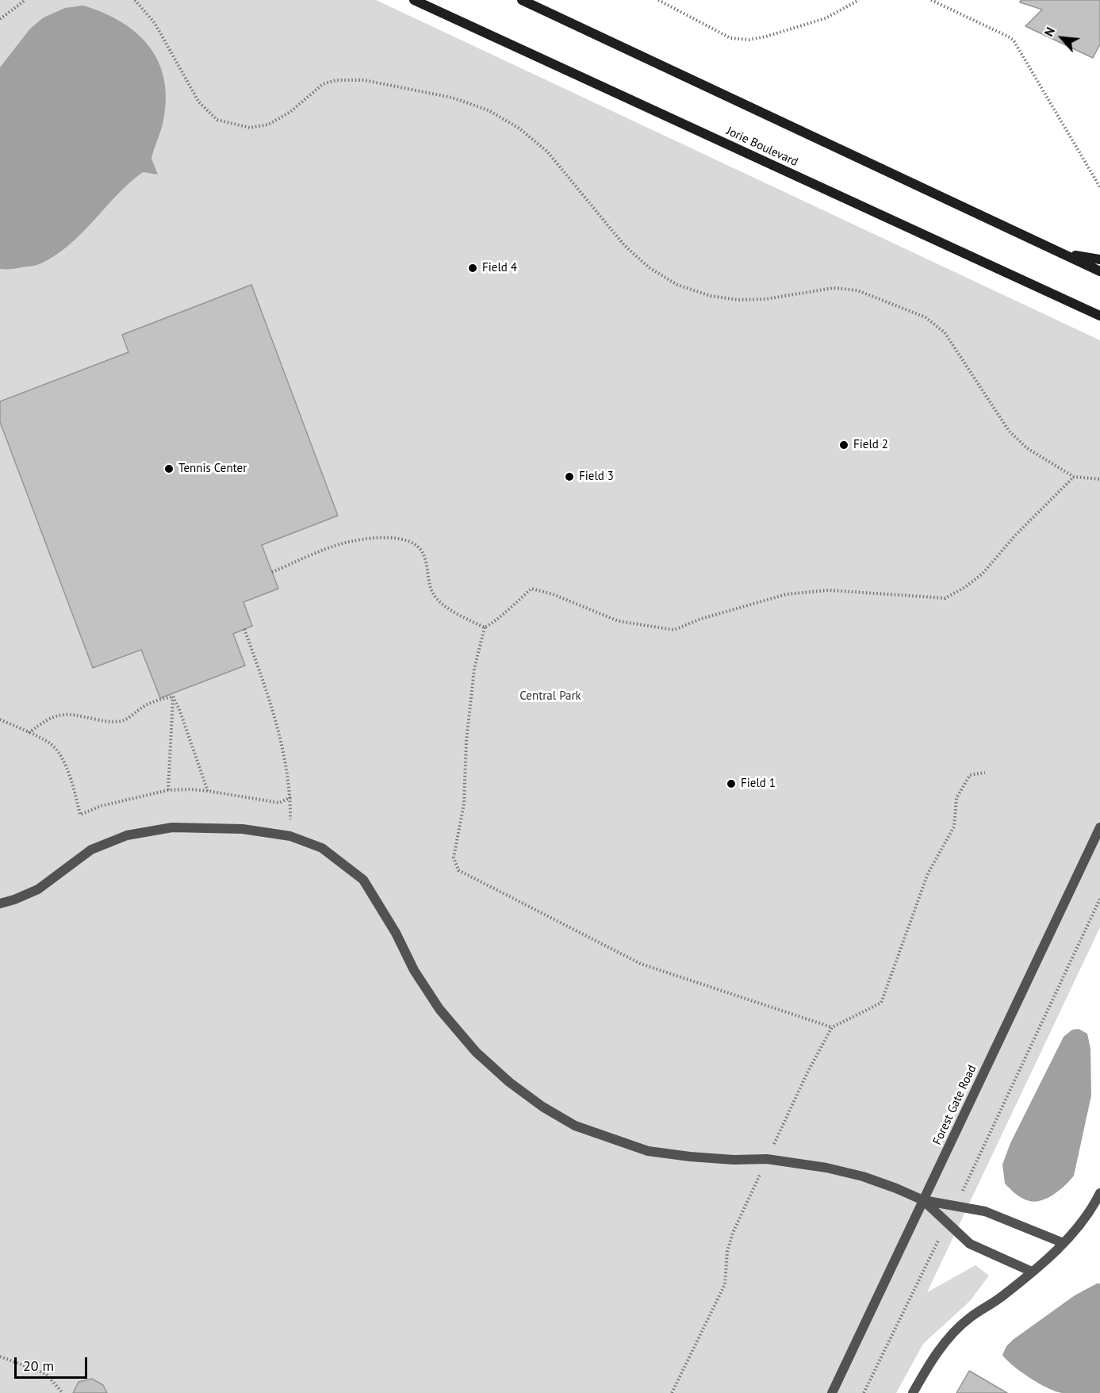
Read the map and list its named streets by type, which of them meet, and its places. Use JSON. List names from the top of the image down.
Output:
{
  "streets": {
    "main road": ["Jorie Boulevard"],
    "street": ["Forest Gate Road"]
  },
  "parks": ["Central Park"],
  "places": [
    "Field 4",
    "Field 2",
    "Tennis Center",
    "Field 3",
    "Field 1"
  ],
  "scale_bar": "20 m",
  "north": "top left"
}
